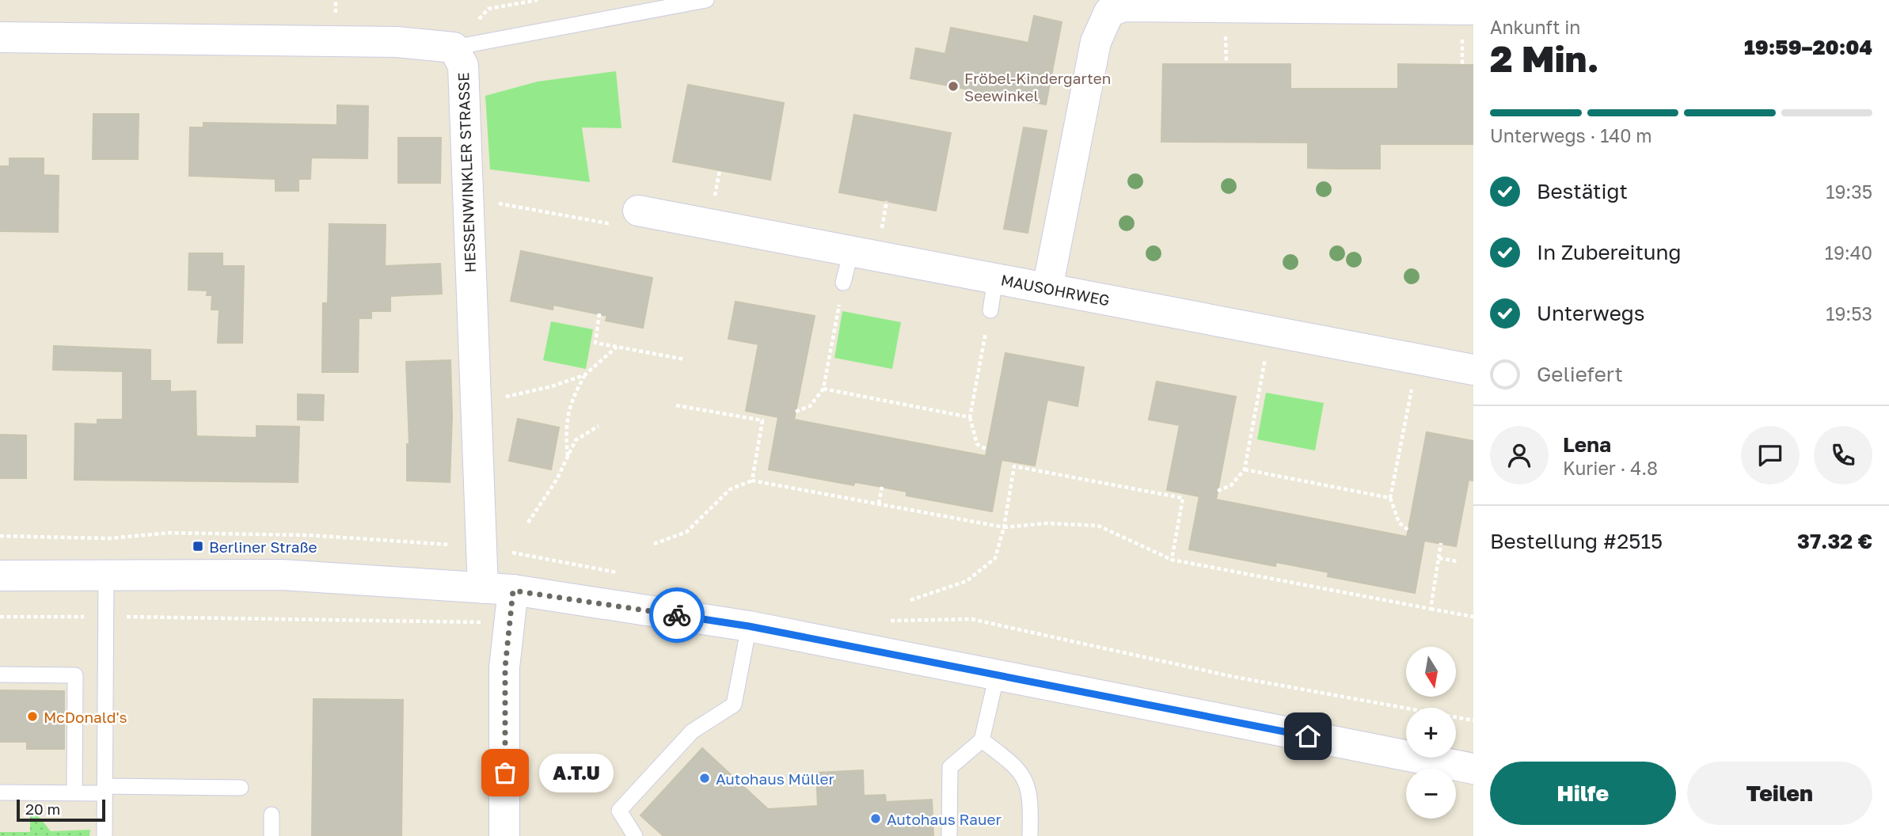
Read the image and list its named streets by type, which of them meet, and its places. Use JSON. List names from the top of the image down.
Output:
{
  "streets": {
    "street": ["HESSENWINKLER STRASSE", "MAUSOHRWEG"]
  },
  "places": {
    "other": [
      "Fröbel-Kindergarten Seewinkel",
      "McDonald's",
      "A.T.U",
      "Autohaus Müller",
      "Autohaus Rauer"
    ],
    "transit": ["Berliner Straße"]
  },
  "scale_bar": "20 m",
  "north": "bottom",
  "page": {
    "heading": ["2 Min.", "Ankunft in", "19:59–20:04"],
    "panel": [
      "Lena",
      "Kurier · 4.8",
      "Bestellung #2515",
      "37.32 €"
    ],
    "bar": "Unterwegs · 140 m",
    "list": [
      ["Bestätigt", "19:35"],
      ["In Zubereitung", "19:40"],
      ["Unterwegs", "19:53"],
      "Geliefert"
    ],
    "map_buttons": ["+", "−"],
    "buttons": ["Hilfe", "Teilen"],
    "bubble": "A.T.U",
    "scale": "20 m"
  }
}
